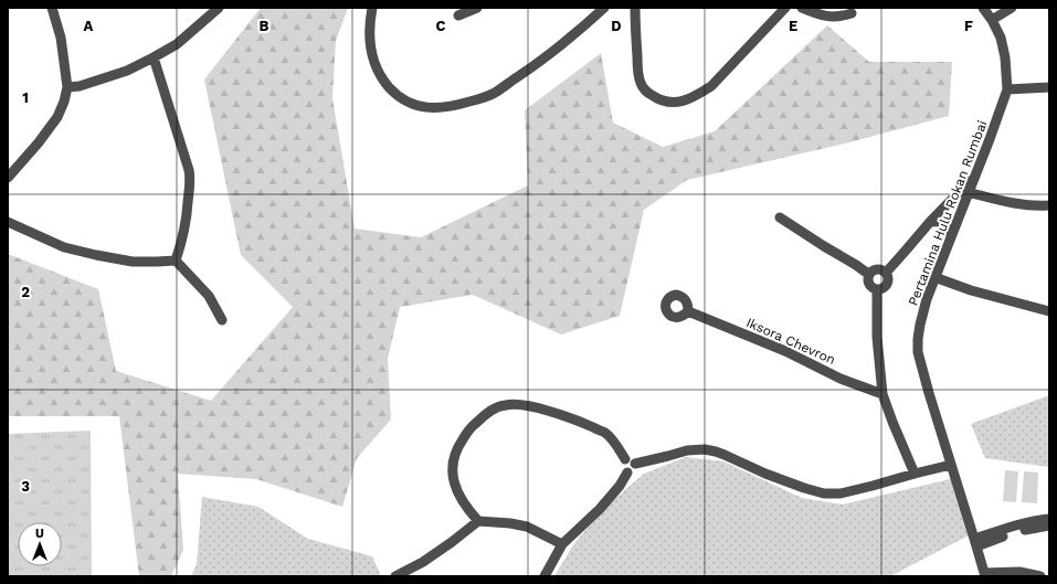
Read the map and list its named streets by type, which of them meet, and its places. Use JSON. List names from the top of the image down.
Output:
{
  "streets": {
    "street": ["Pertamina Hulu Rokan Rumbai", "Iksora Chevron"]
  },
  "north": "top",
  "grid": {
    "columns": [
      "A",
      "B",
      "C",
      "D",
      "E",
      "F"
    ],
    "rows": ["1", "2", "3"]
  }
}
